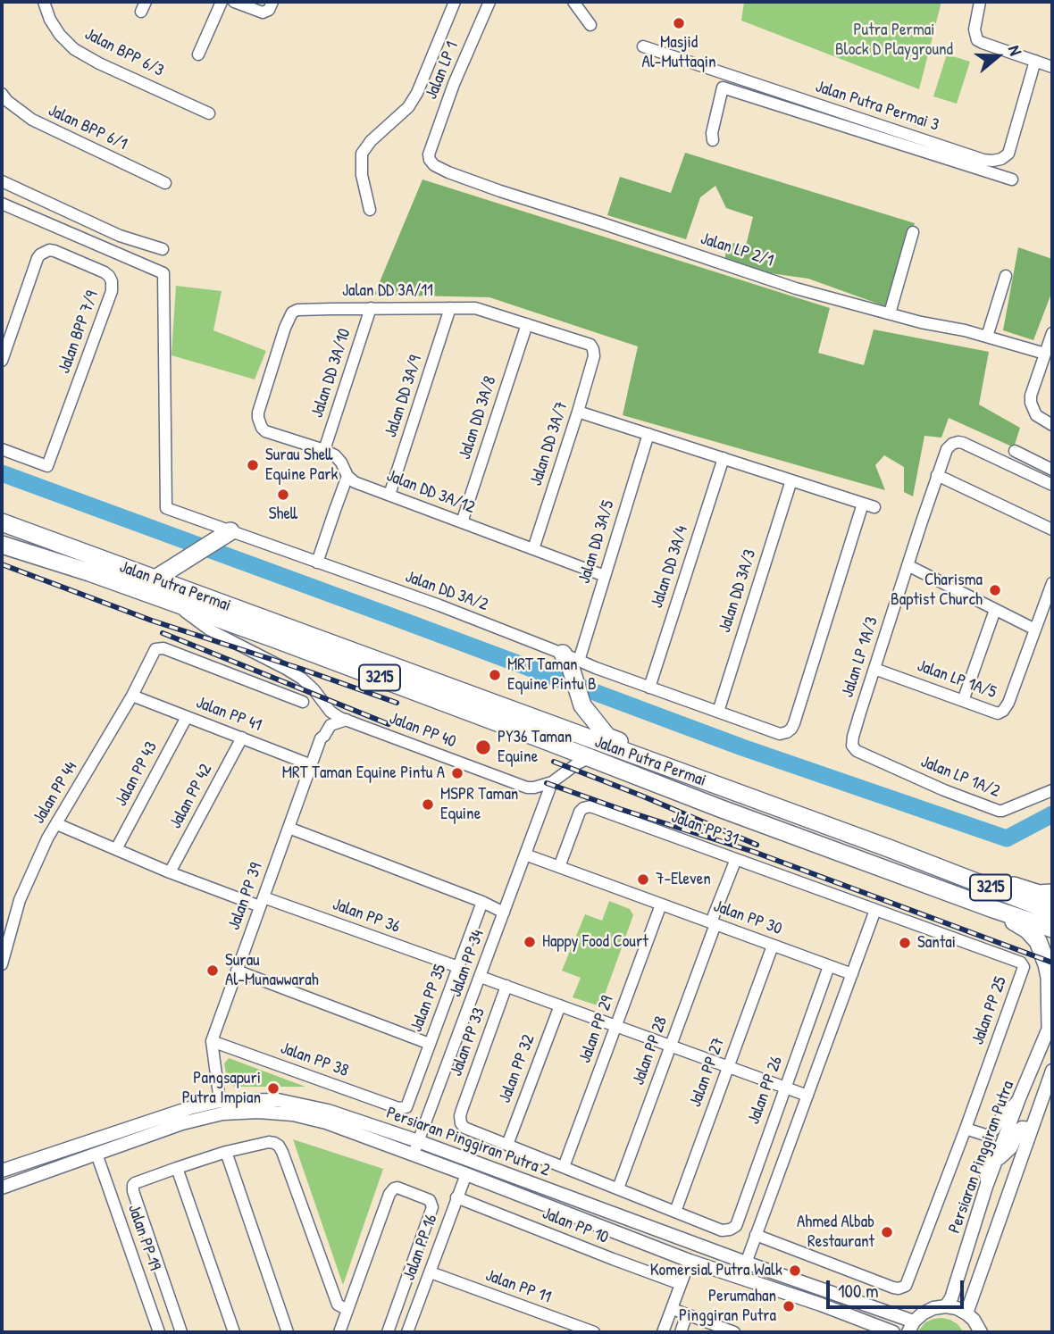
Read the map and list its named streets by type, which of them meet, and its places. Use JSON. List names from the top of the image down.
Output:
{
  "streets": {
    "main road": ["Jalan Putra Permai", "3215"],
    "street": [
      "Jalan BPP 6/3",
      "Jalan LP 1",
      "Jalan Putra Permai 3",
      "Jalan BPP 6/1",
      "Jalan LP 2/1",
      "Jalan DD 3A/11",
      "Jalan BPP 7/9",
      "Jalan DD 3A/10",
      "Jalan DD 3A/9",
      "Jalan DD 3A/8",
      "Jalan DD 3A/7",
      "Jalan DD 3A/12",
      "Jalan DD 3A/5",
      "Jalan DD 3A/4",
      "Jalan DD 3A/2",
      "Jalan DD 3A/3",
      "Jalan LP 1A/3",
      "Jalan LP 1A/5",
      "Jalan PP 41",
      "Jalan PP 40",
      "Jalan PP 43",
      "Jalan LP 1A/2",
      "Jalan PP 44",
      "Jalan PP 42",
      "Jalan PP 31",
      "Jalan PP 39",
      "Jalan PP 36",
      "Jalan PP 30",
      "Jalan PP 34",
      "Jalan PP 35",
      "Jalan PP 25",
      "Jalan PP 29",
      "Jalan PP 33",
      "Jalan PP 28",
      "Jalan PP 38",
      "Jalan PP 32",
      "Jalan PP 27",
      "Jalan PP 26",
      "Persiaran Pinggiran Putra 2",
      "Persiaran Pinggiran Putra",
      "Jalan PP 10",
      "Jalan PP 19",
      "Jalan PP 16",
      "Jalan PP 11"
    ]
  },
  "crossings": [
    ["Jalan LP 1", "Jalan LP 2/1"],
    ["Jalan DD 3A/11", "Jalan DD 3A/10"],
    ["Jalan DD 3A/11", "Jalan DD 3A/9"],
    ["Jalan DD 3A/11", "Jalan DD 3A/8"],
    ["Jalan DD 3A/11", "Jalan DD 3A/7"],
    ["Jalan DD 3A/11", "Jalan DD 3A/12"],
    ["Jalan DD 3A/10", "Jalan DD 3A/12"],
    ["Jalan DD 3A/9", "Jalan DD 3A/12"],
    ["Jalan DD 3A/8", "Jalan DD 3A/12"],
    ["Jalan DD 3A/7", "Jalan DD 3A/12"],
    ["Jalan DD 3A/12", "Jalan DD 3A/5"],
    ["Jalan DD 3A/5", "Jalan DD 3A/2"],
    ["Jalan DD 3A/4", "Jalan DD 3A/2"],
    ["Jalan Putra Permai", "Jalan PP 40"],
    ["Jalan DD 3A/2", "Jalan DD 3A/3"],
    ["Jalan LP 1A/3", "Jalan LP 1A/5"],
    ["Jalan LP 1A/3", "Jalan LP 1A/2"],
    ["Jalan PP 41", "Jalan PP 43"],
    ["Jalan PP 41", "Jalan PP 44"],
    ["Jalan PP 41", "Jalan PP 42"],
    ["Jalan PP 41", "Jalan PP 39"],
    ["Jalan PP 40", "Jalan PP 39"],
    ["Jalan PP 40", "Jalan PP 34"],
    ["Jalan PP 43", "Jalan PP 36"],
    ["Jalan PP 44", "Jalan PP 36"],
    ["Jalan PP 42", "Jalan PP 36"],
    ["Jalan PP 31", "Jalan PP 30"],
    ["Jalan PP 31", "Jalan PP 25"],
    ["Jalan PP 31", "Jalan PP 28"],
    ["Jalan PP 39", "Jalan PP 36"],
    ["Jalan PP 39", "Jalan PP 38"],
    ["Jalan PP 39", "Persiaran Pinggiran Putra 2"],
    ["Jalan PP 36", "Jalan PP 35"],
    ["Jalan PP 30", "Jalan PP 34"],
    ["Jalan PP 30", "Jalan PP 29"],
    ["Jalan PP 30", "Jalan PP 28"],
    ["Jalan PP 30", "Jalan PP 27"],
    ["Jalan PP 30", "Jalan PP 26"],
    ["Jalan PP 34", "Persiaran Pinggiran Putra 2"],
    ["Jalan PP 35", "Jalan PP 38"],
    ["Jalan PP 33", "Jalan PP 32"],
    ["Jalan PP 27", "Jalan PP 26"],
    ["Persiaran Pinggiran Putra 2", "Jalan PP 19"],
    ["Persiaran Pinggiran Putra 2", "Jalan PP 16"],
    ["Jalan PP 10", "Jalan PP 16"],
    ["Jalan PP 16", "Jalan PP 11"]
  ],
  "parks": ["Putra Permai Block D Playground"],
  "places": [
    "Masjid Al-Muttaqin",
    "Surau Shell Equine Park",
    "Shell",
    "Charisma Baptist Church",
    "MRT Taman Equine Pintu B",
    "PY36 Taman Equine",
    "MRT Taman Equine Pintu A",
    "MSPR Taman Equine",
    "7-Eleven",
    "Happy Food Court",
    "Santai",
    "Surau Al-Munawwarah",
    "Pangsapuri Putra Impian",
    "Ahmed Albab Restaurant",
    "Komersial Putra Walk",
    "Perumahan Pinggiran Putra"
  ],
  "scale_bar": "100 m",
  "north": "right"
}
